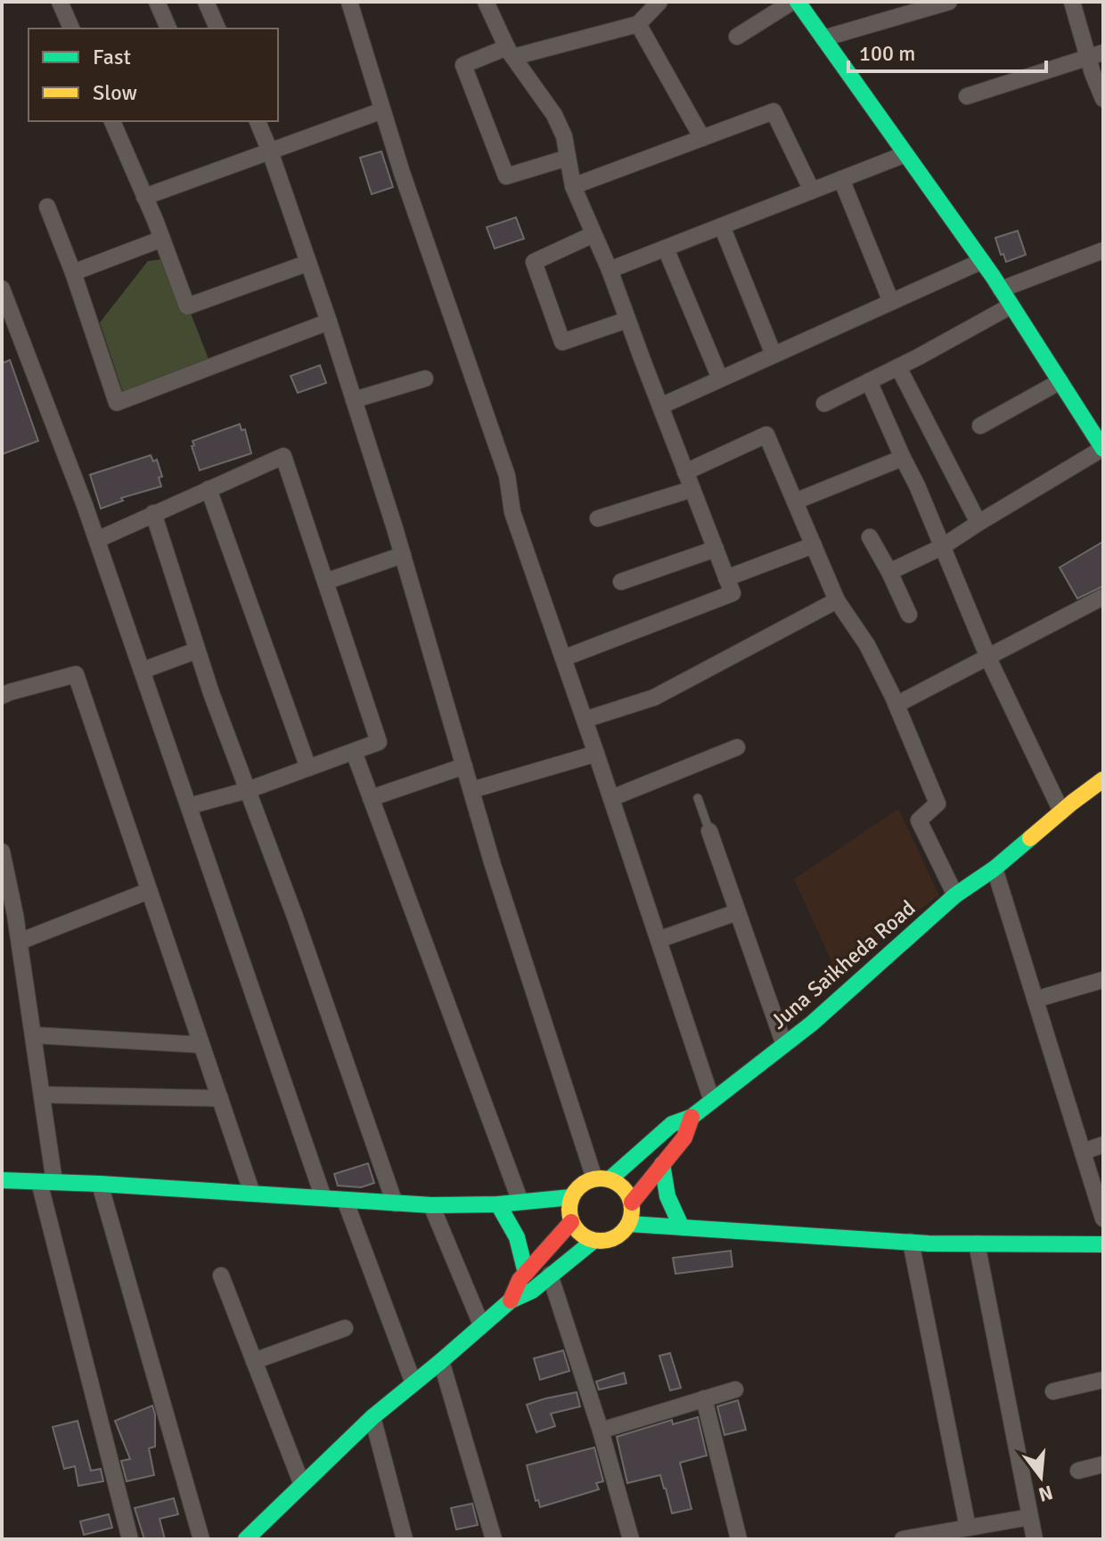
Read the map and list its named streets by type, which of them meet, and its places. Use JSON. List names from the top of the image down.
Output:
{
  "streets": {
    "main road": ["Juna Saikheda Road"]
  },
  "legend": ["Fast", "Slow"],
  "scale_bar": "100 m",
  "north": "bottom"
}
